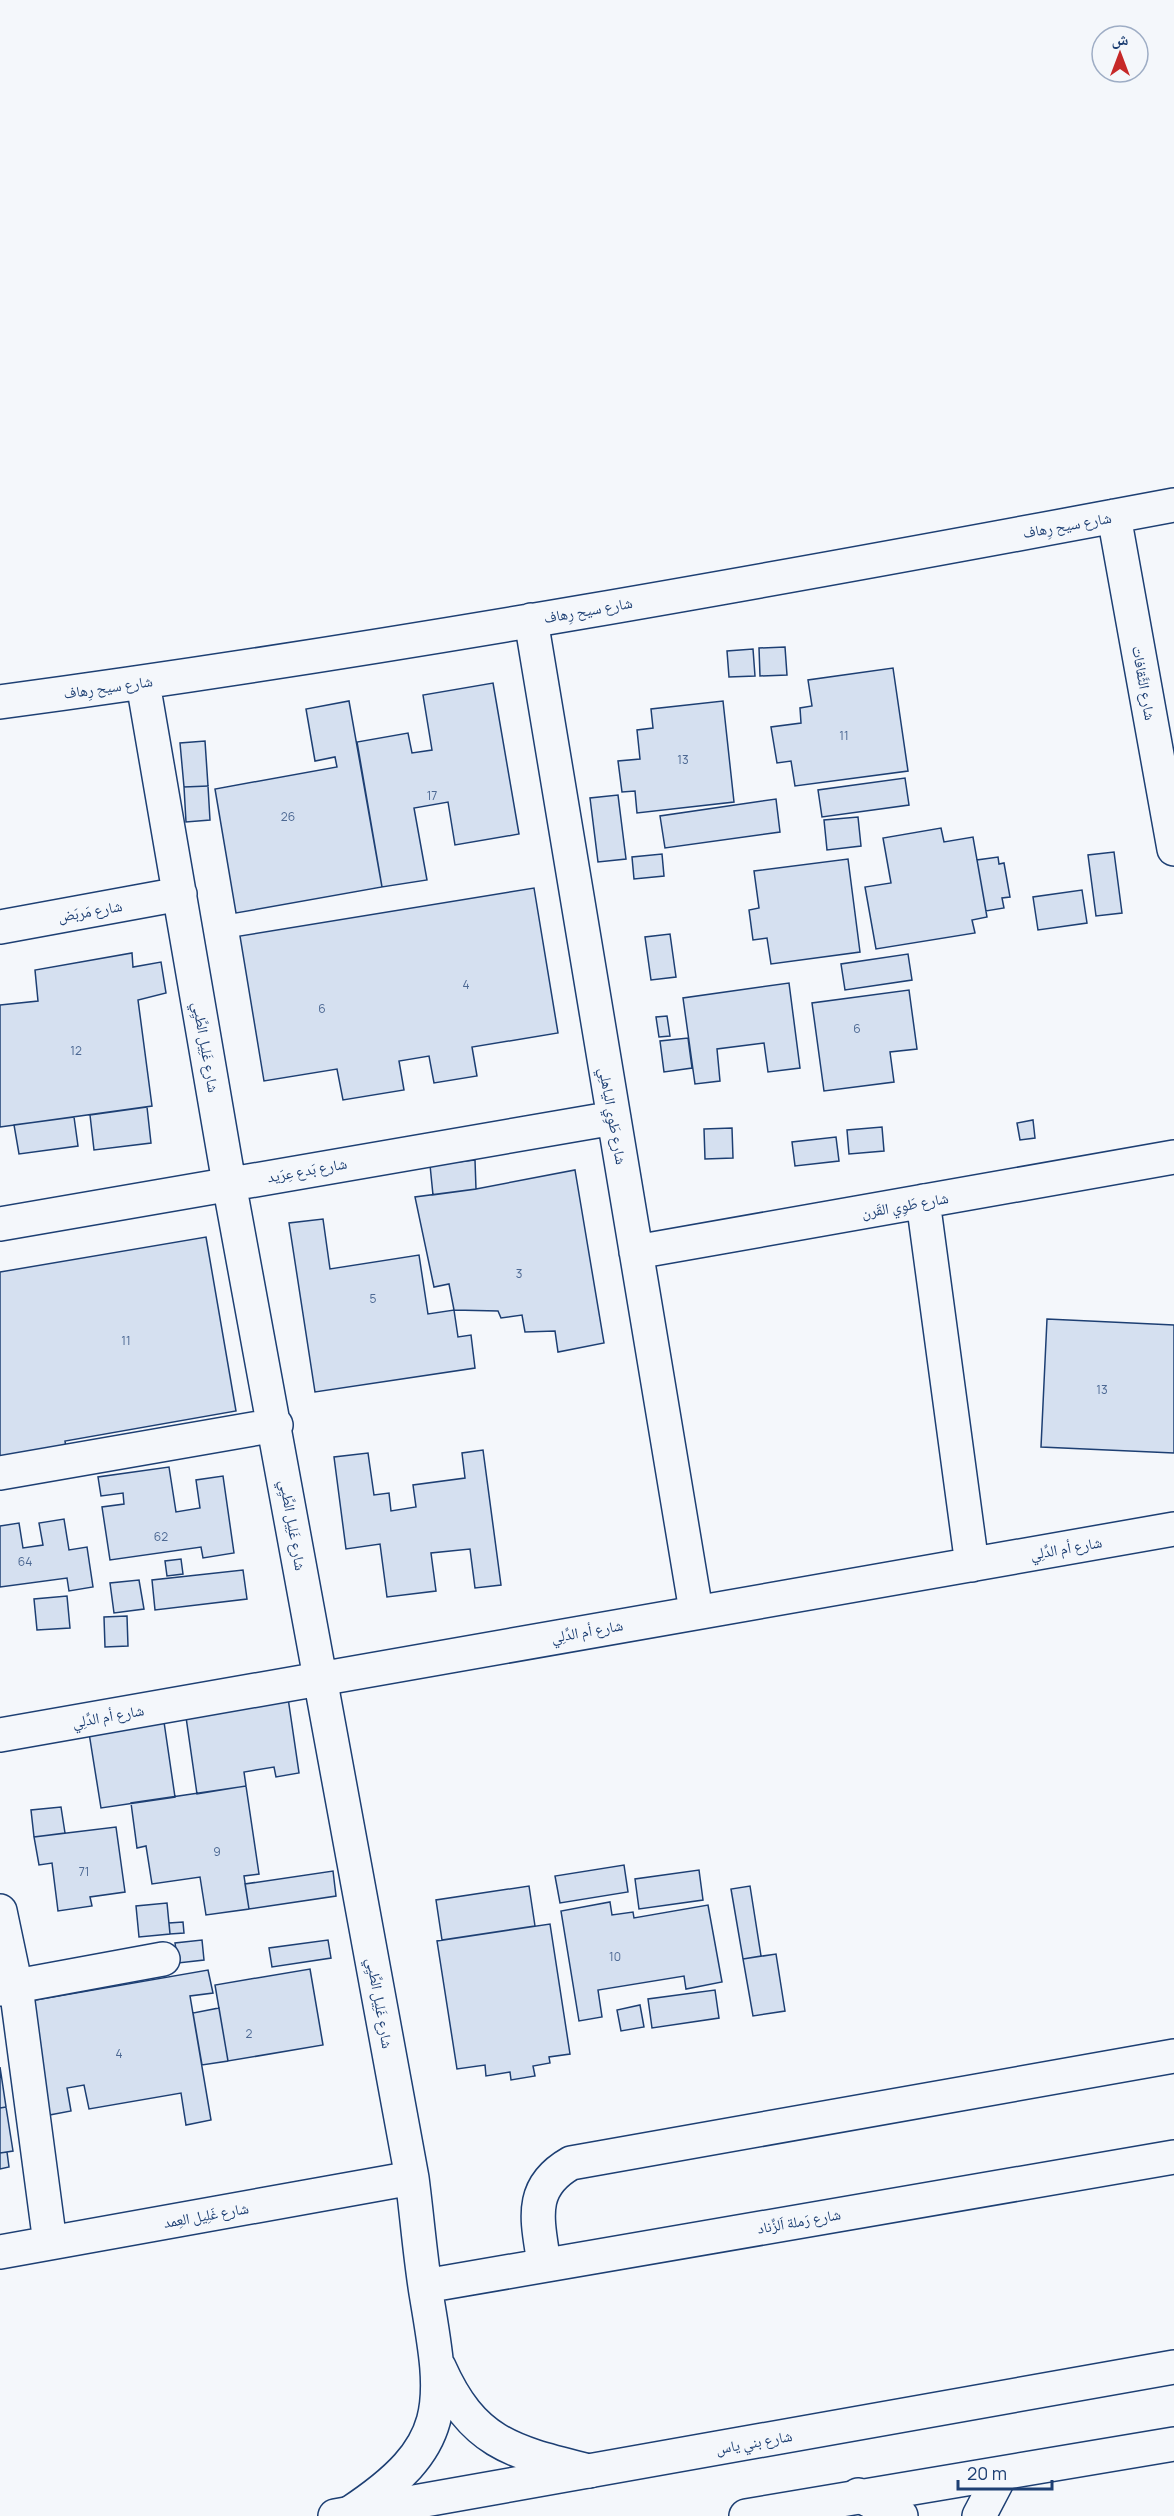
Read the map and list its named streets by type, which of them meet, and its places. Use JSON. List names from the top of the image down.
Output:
{
  "streets": {
    "street": [
      "شارع سيح رِهاف",
      "شارع الثَّقافات",
      "شارع مَربَض",
      "شارع غَلِيل الطَّيِي",
      "شارع طَوِي الياهلِي",
      "شارع بَدع عِرَيد",
      "شارع طَوِي القَرن",
      "شارع أم الدِّلِي",
      "شارع غَلِيل العِمد",
      "شارع رَملة اَلزِّناد",
      "شارع بني ياس"
    ]
  },
  "crossings": [
    ["شارع سيح رِهاف", "شارع الثَّقافات"],
    ["شارع سيح رِهاف", "شارع غَلِيل الطَّيِي"],
    ["شارع سيح رِهاف", "شارع طَوِي الياهلِي"],
    ["شارع مَربَض", "شارع غَلِيل الطَّيِي"],
    ["شارع غَلِيل الطَّيِي", "شارع بَدع عِرَيد"],
    ["شارع غَلِيل الطَّيِي", "شارع أم الدِّلِي"],
    ["شارع غَلِيل الطَّيِي", "شارع غَلِيل العِمد"],
    ["شارع غَلِيل الطَّيِي", "شارع رَملة اَلزِّناد"],
    ["شارع غَلِيل الطَّيِي", "شارع بني ياس"],
    ["شارع طَوِي الياهلِي", "شارع بَدع عِرَيد"],
    ["شارع طَوِي الياهلِي", "شارع طَوِي القَرن"],
    ["شارع طَوِي الياهلِي", "شارع أم الدِّلِي"]
  ],
  "house_numbers": [
    "11",
    "13",
    "17",
    "26",
    "4",
    "6",
    "6",
    "12",
    "3",
    "5",
    "11",
    "13",
    "62",
    "64",
    "9",
    "71",
    "10",
    "2",
    "4"
  ],
  "scale_bar": "20 m",
  "north": "top"
}
